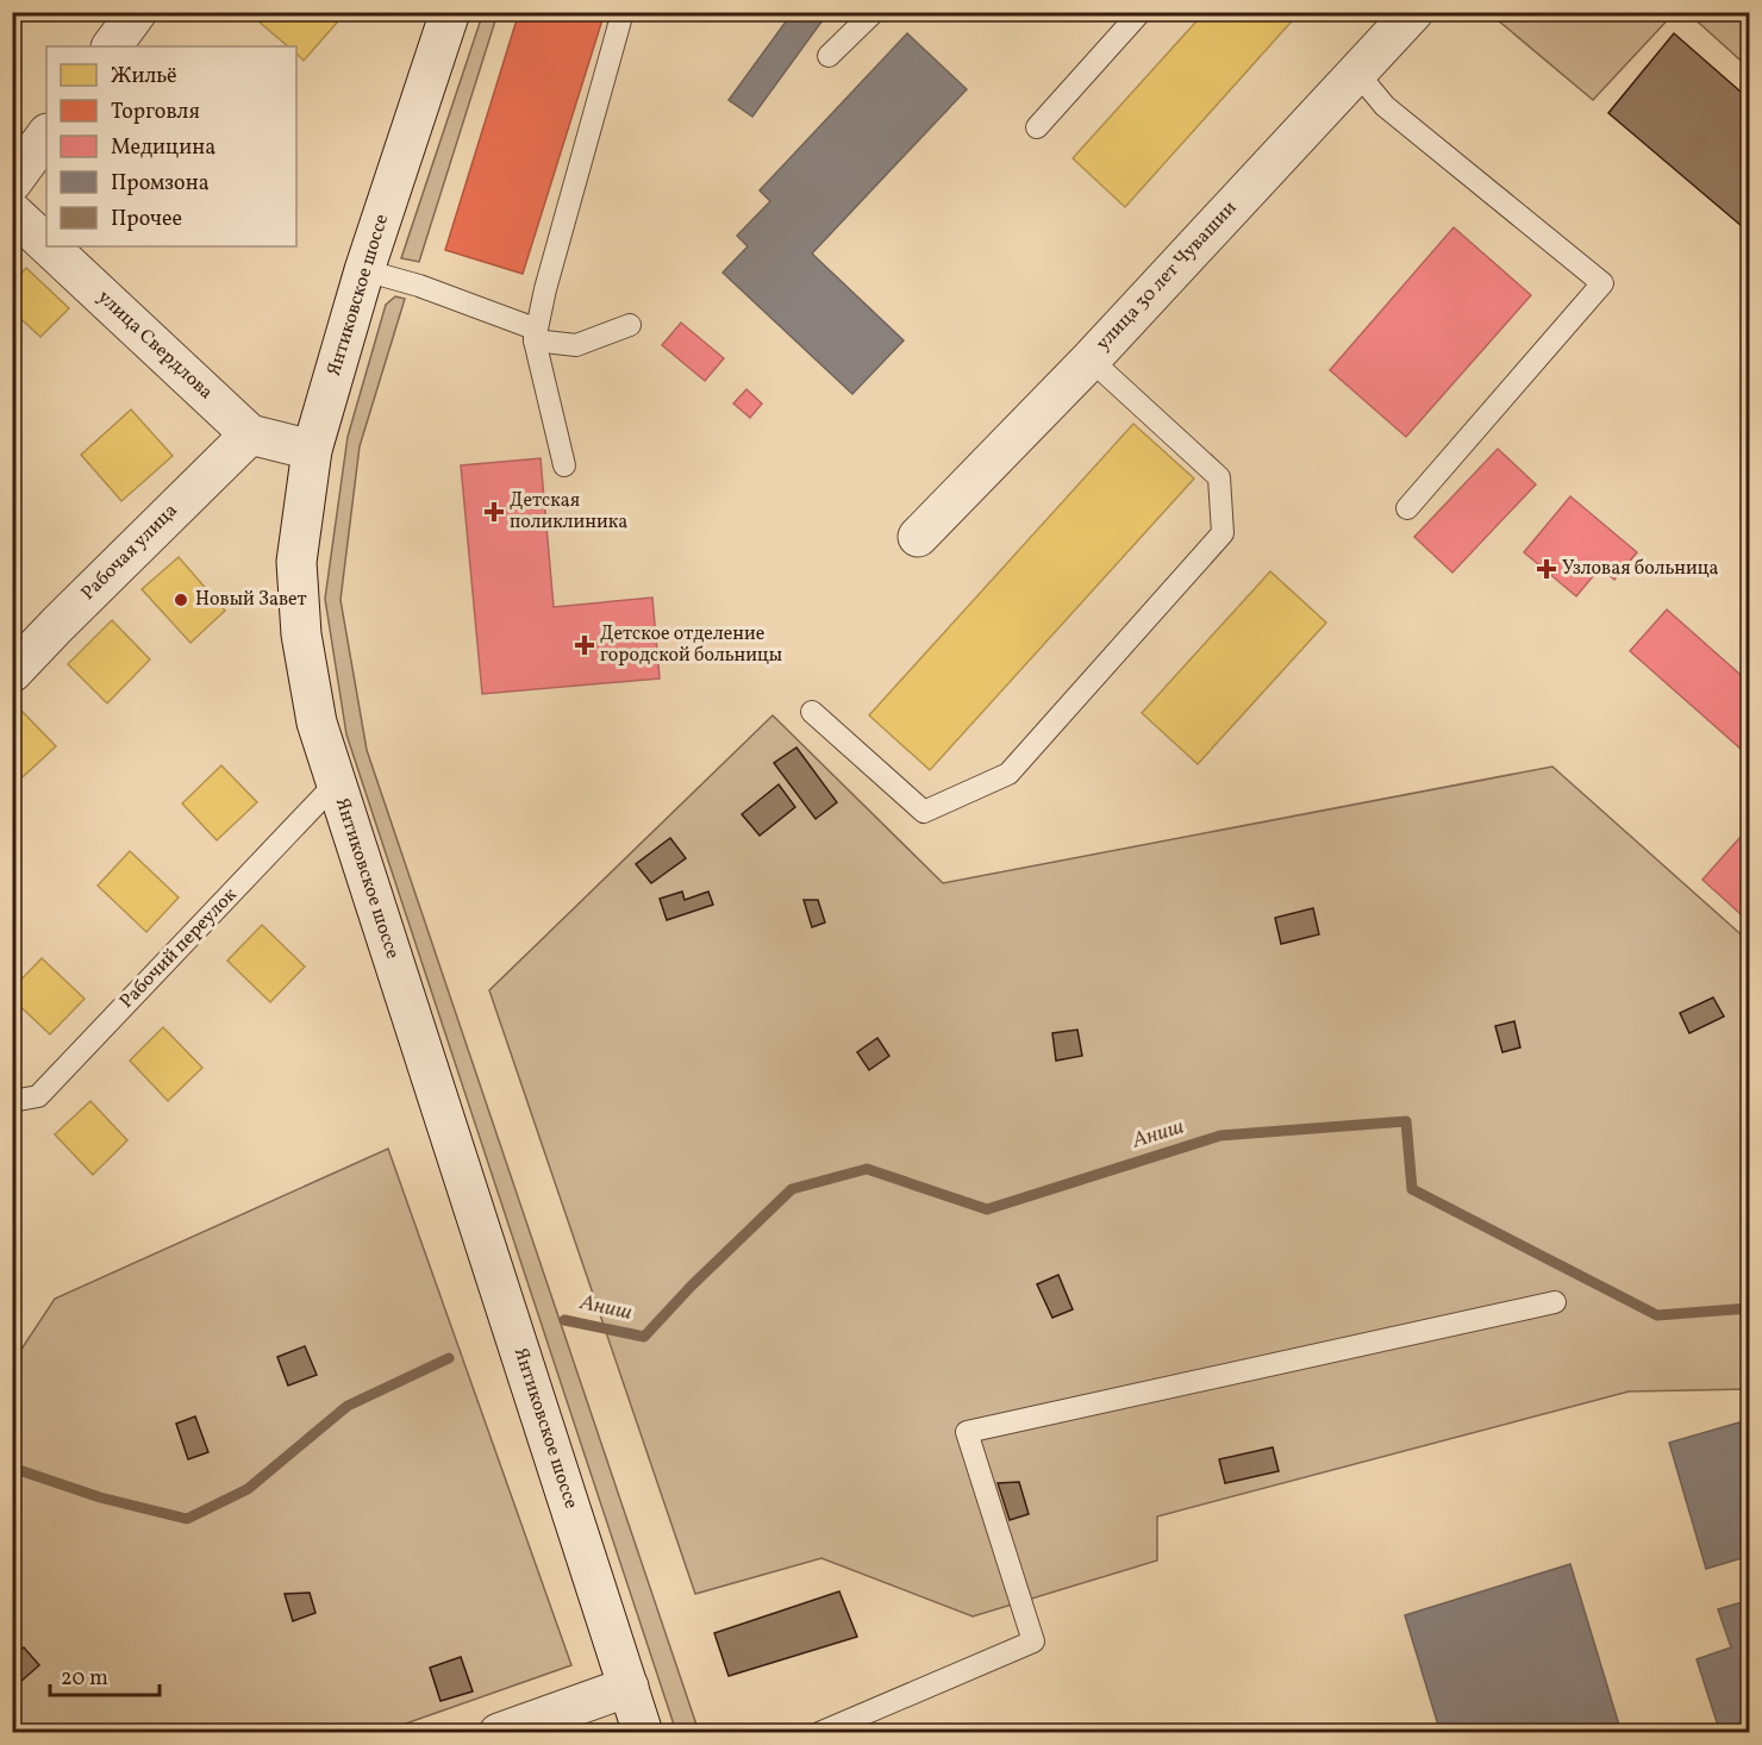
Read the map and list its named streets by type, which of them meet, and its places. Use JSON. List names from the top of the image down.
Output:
{
  "streets": {
    "main road": [
      "улица 30 лет Чувашии",
      "Янтиковское шоссе",
      "улица Свердлова",
      "Рабочая улица"
    ],
    "lane": ["Рабочий переулок"]
  },
  "crossings": [
    ["Янтиковское шоссе", "улица Свердлова"],
    ["Янтиковское шоссе", "Рабочий переулок"],
    ["улица Свердлова", "Рабочая улица"]
  ],
  "water": ["Аниш"],
  "places": {
    "health": ["Детская поликлиника", "Узловая больница", "Детское отделение городской больницы"],
    "other": ["Новый Завет"]
  },
  "legend": [
    "Жильё",
    "Торговля",
    "Медицина",
    "Промзона",
    "Прочее"
  ],
  "scale_bar": "20 m"
}
